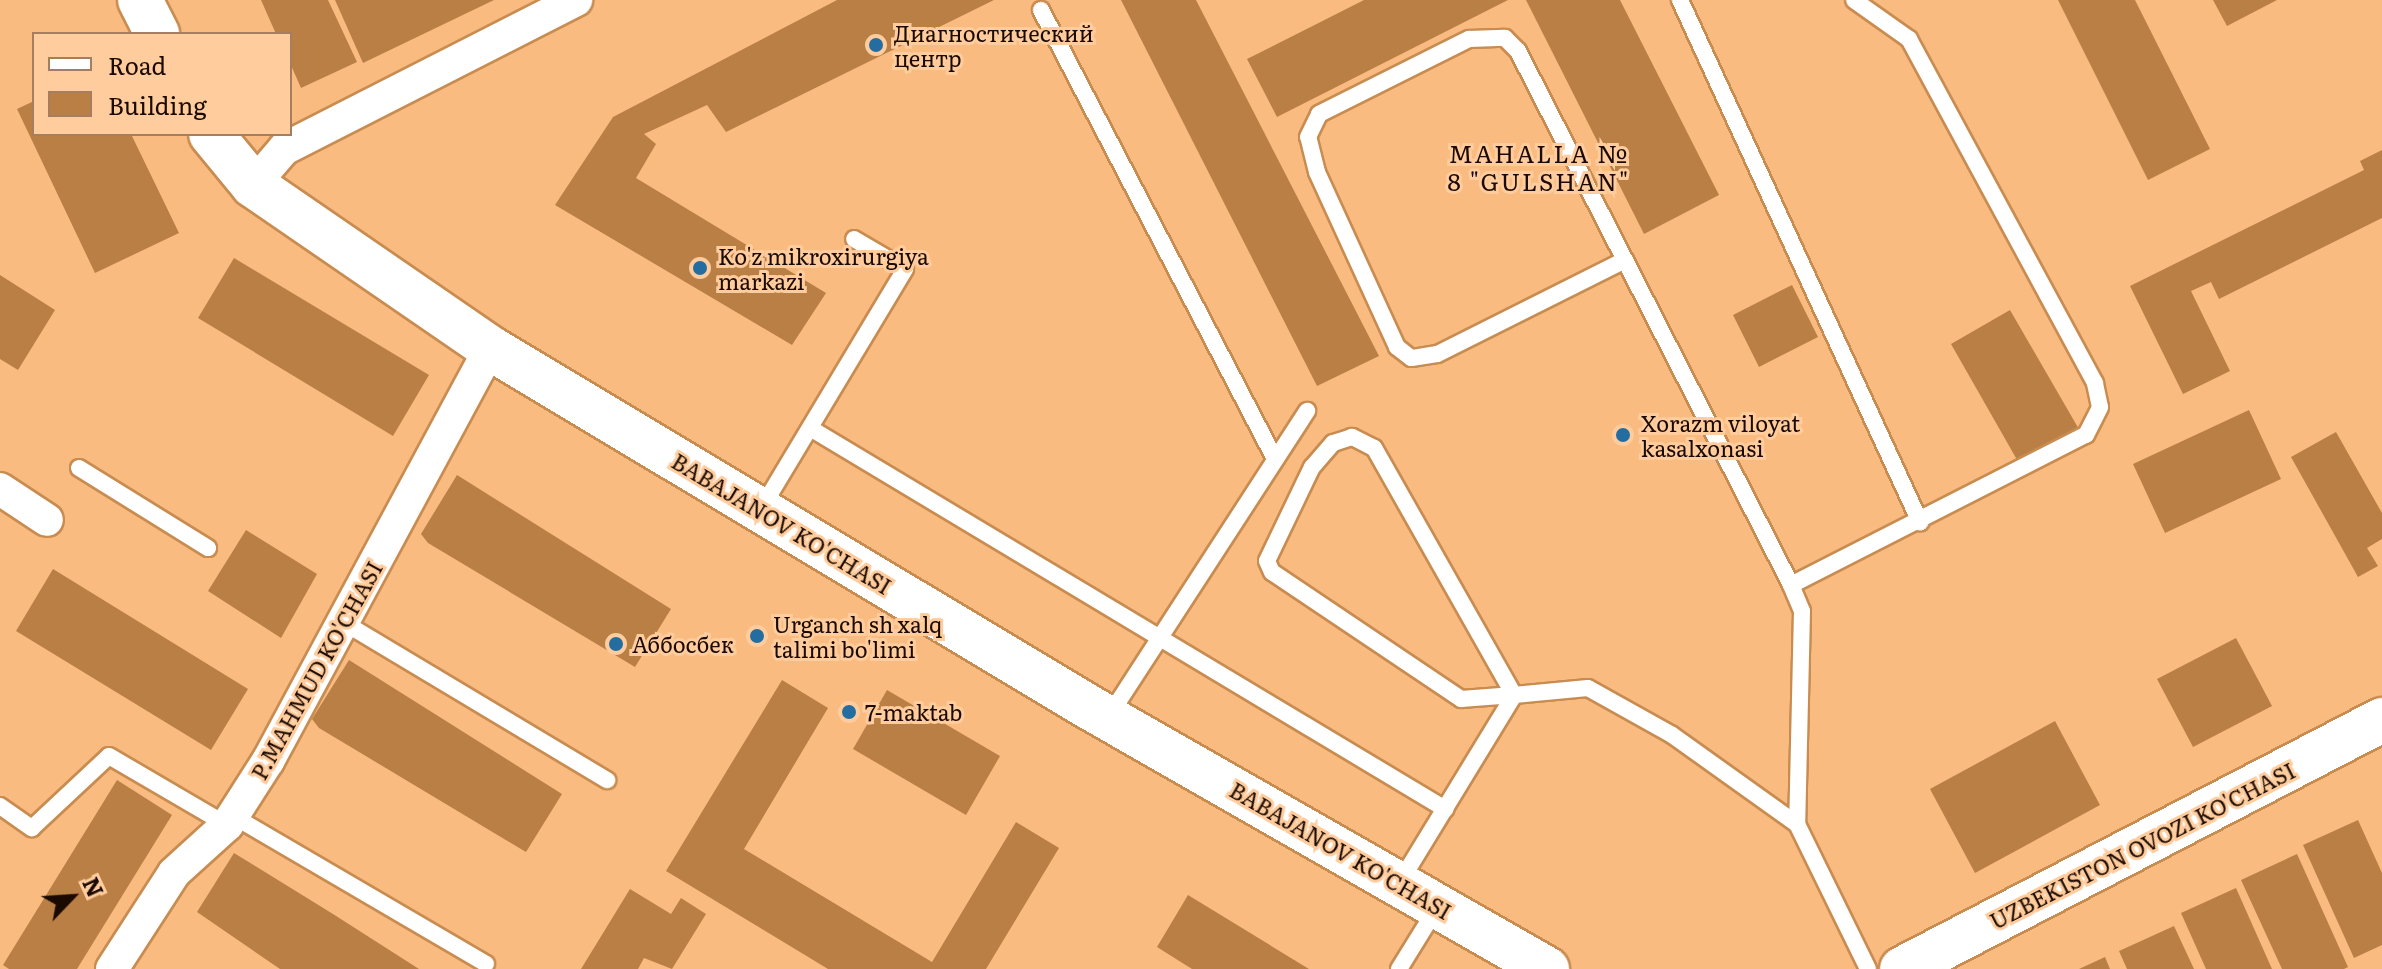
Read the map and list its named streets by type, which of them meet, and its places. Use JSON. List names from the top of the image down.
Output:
{
  "streets": {
    "street": ["BABAJANOV KO'CHASI", "P.MAHMUD KO'CHASI", "UZBEKISTON OVOZI KO'CHASI"]
  },
  "crossings": [
    ["BABAJANOV KO'CHASI", "P.MAHMUD KO'CHASI"]
  ],
  "districts": ["MAHALLA № 8 \"GULSHAN\""],
  "places": [
    "Диагностический центр",
    "Ko'z mikroxirurgiya markazi",
    "Xorazm viloyat kasalxonasi",
    "Urganch sh xalq talimi bo'limi",
    "Аббосбек",
    "7-maktab"
  ],
  "legend": ["Road", "Building"],
  "north": "top right"
}
